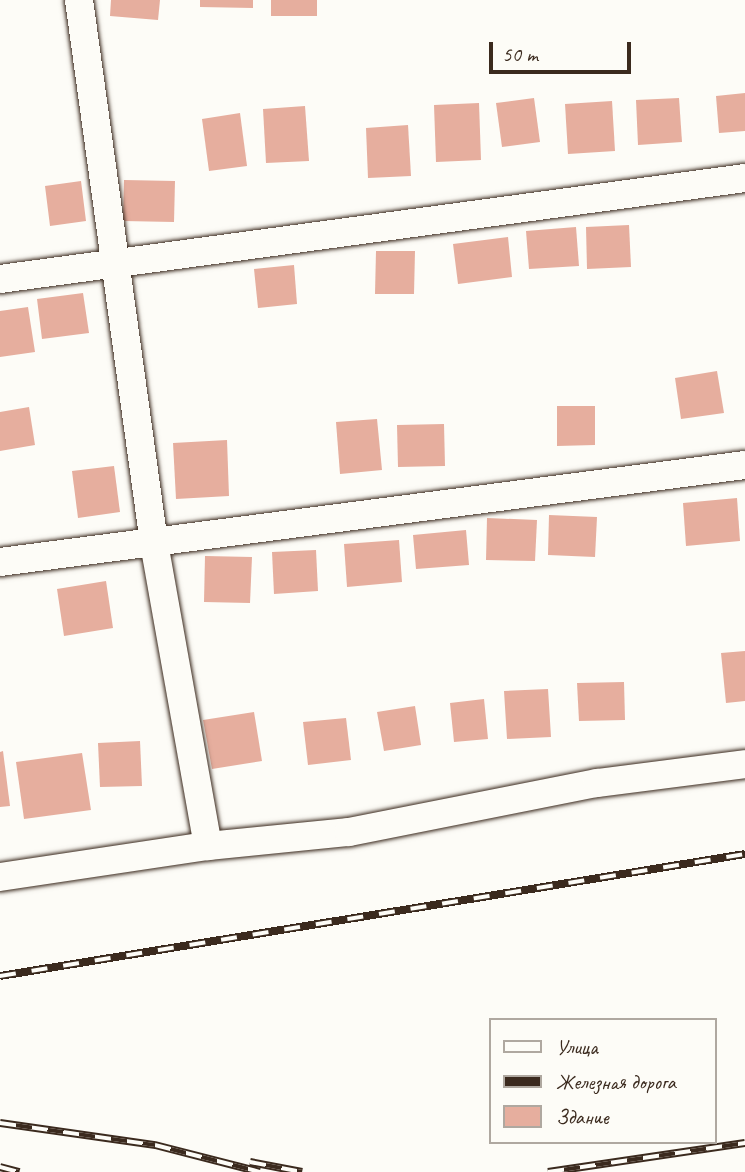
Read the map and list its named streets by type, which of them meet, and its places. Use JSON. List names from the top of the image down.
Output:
{
  "legend": ["Улица", "Железная дорога", "Здание"],
  "scale_bar": "50 m"
}
